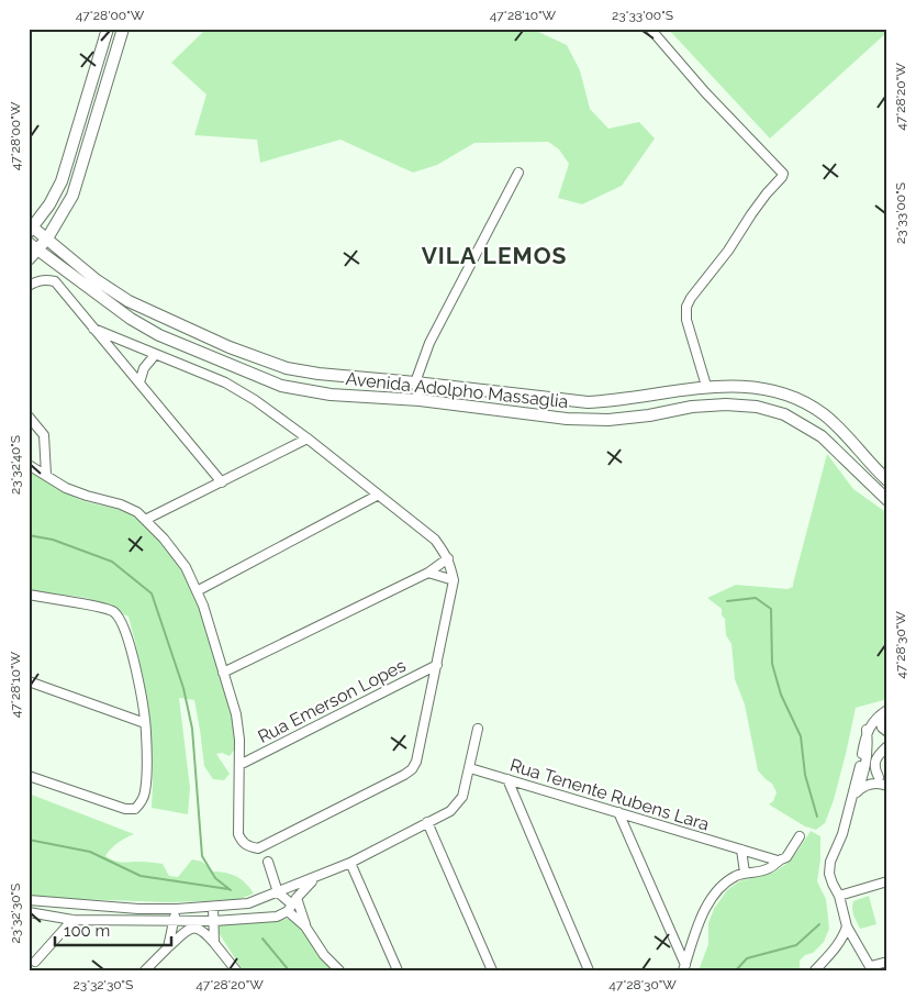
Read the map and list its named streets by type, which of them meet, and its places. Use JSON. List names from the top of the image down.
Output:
{
  "streets": {
    "main road": ["Avenida Adolpho Massaglia"],
    "street": ["Rua Emerson Lopes", "Rua Tenente Rubens Lara"]
  },
  "districts": ["VILA LEMOS"],
  "scale_bar": "100 m",
  "coordinates": [
    "47°28'00\"W",
    "47°28'10\"W",
    "23°33'00\"S",
    "47°28'20\"W",
    "23°32'40\"S",
    "47°28'30\"W",
    "23°32'30\"S"
  ]
}
